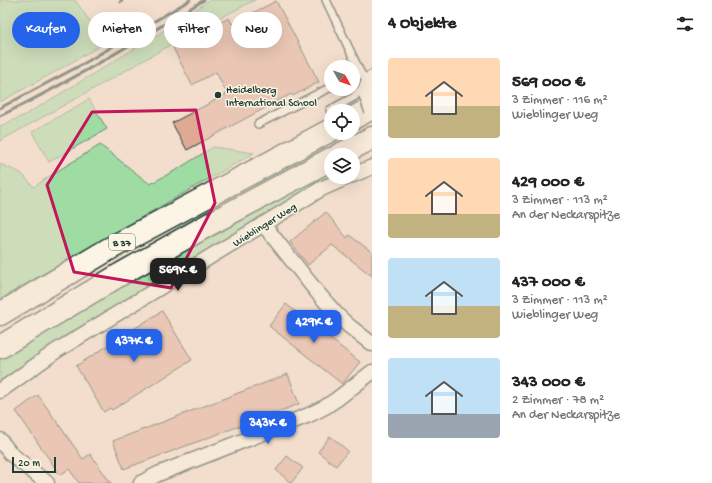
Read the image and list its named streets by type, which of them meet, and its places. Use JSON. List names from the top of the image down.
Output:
{
  "streets": {
    "highway": ["B 37"],
    "street": ["Wieblinger Weg"]
  },
  "places": ["Heidelberg International School"],
  "scale_bar": "20 m",
  "north": "bottom right",
  "page": {
    "heading": "4 Objekte",
    "chip": [
      "Kaufen",
      "Mieten",
      "Filter",
      "Neu"
    ],
    "list": [
      {
        "name": "569 000 €",
        "note": "3 Zimmer · 116 m² · Wieblinger Weg"
      },
      {
        "name": "429 000 €",
        "note": "3 Zimmer · 113 m² · An der Neckarspitze"
      },
      {
        "name": "437 000 €",
        "note": "3 Zimmer · 113 m² · Wieblinger Weg"
      },
      {
        "name": "343 000 €",
        "note": "2 Zimmer · 78 m² · An der Neckarspitze"
      }
    ],
    "price": [
      "569K €",
      "429K €",
      "437K €",
      "343K €"
    ],
    "scale": "20 m"
  }
}
